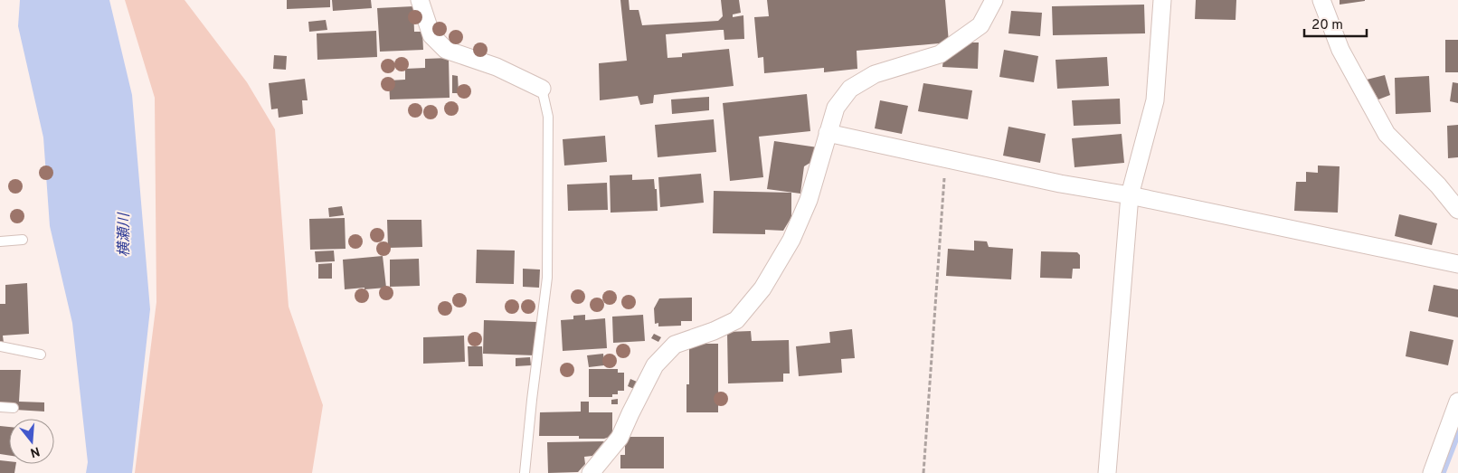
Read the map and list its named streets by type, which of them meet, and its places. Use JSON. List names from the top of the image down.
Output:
{
  "water": ["横瀬川"],
  "scale_bar": "20 m",
  "north": "bottom"
}
